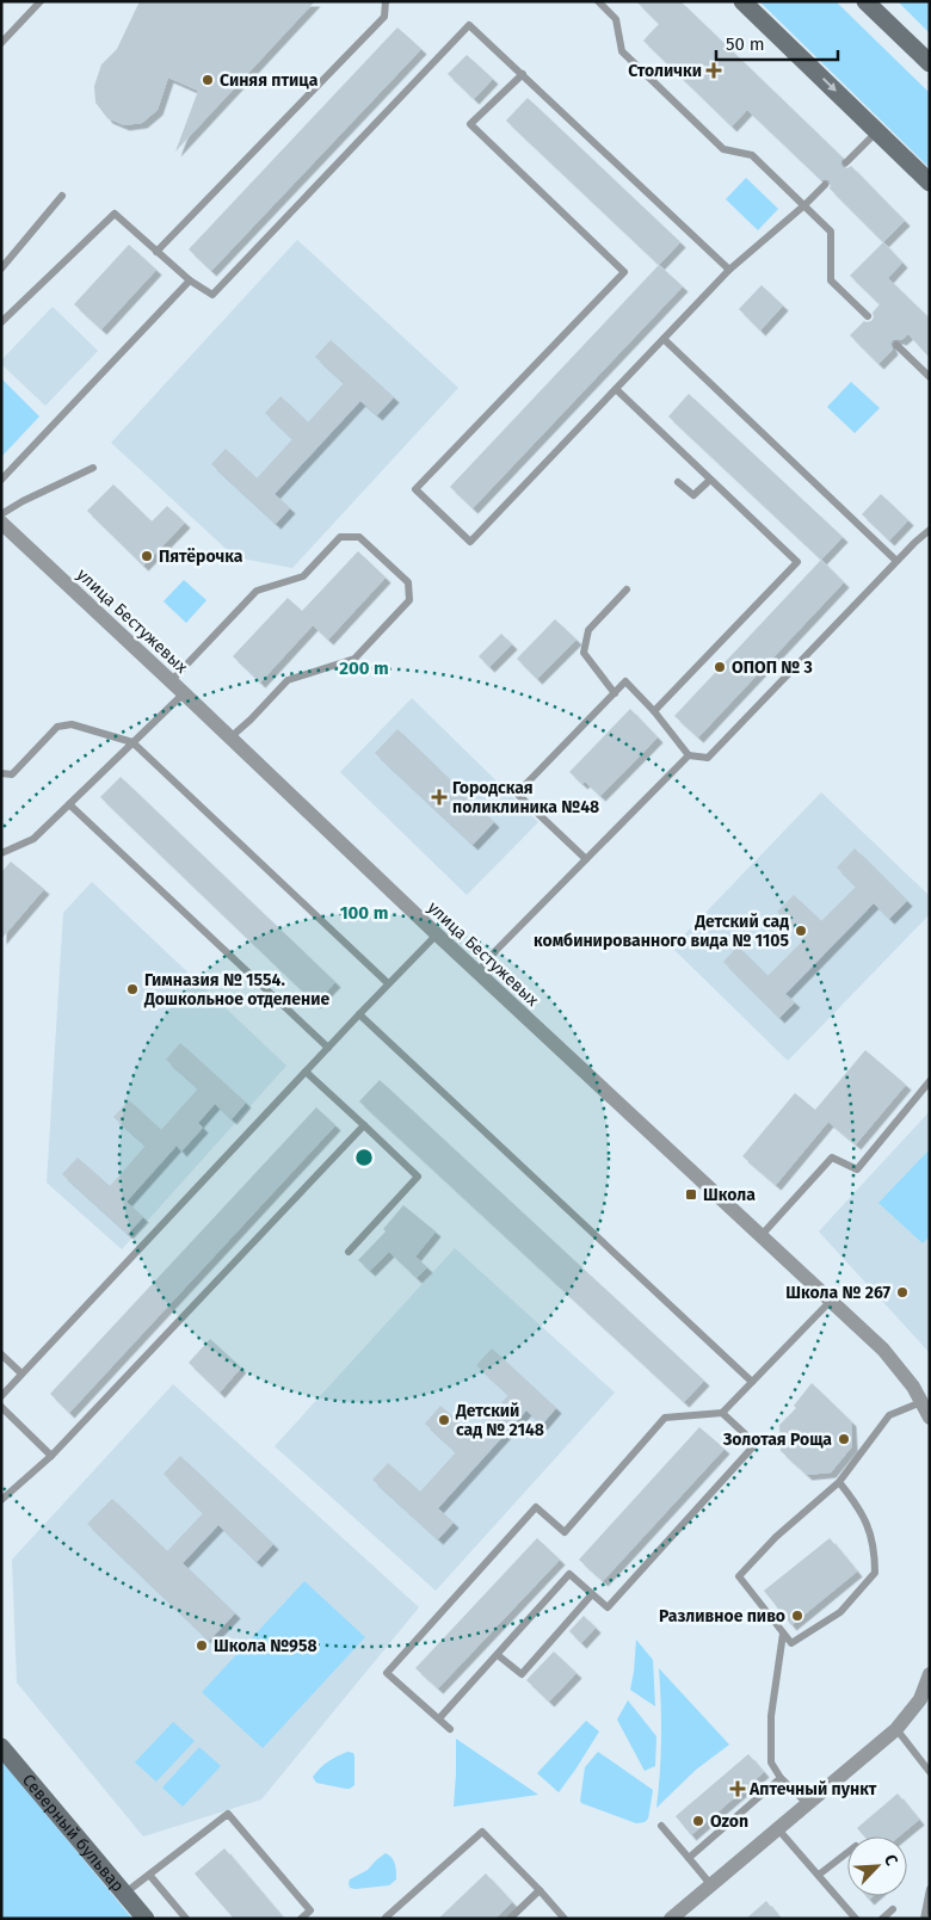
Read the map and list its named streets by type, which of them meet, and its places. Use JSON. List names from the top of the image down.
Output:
{
  "streets": {
    "street": ["улица Бестужевых", "Северный бульвар"]
  },
  "places": {
    "health": ["Столички", "Городская поликлиника №48", "Аптечный пункт"],
    "other": [
      "Синяя птица",
      "Пятёрочка",
      "ОПОП № 3",
      "Детский сад комбинированного вида № 1105",
      "Гимназия № 1554. Дошкольное отделение",
      "Школа № 267",
      "Детский сад № 2148",
      "Золотая Роща",
      "Разливное пиво",
      "Школа №958",
      "Ozon"
    ],
    "transit": ["Школа"]
  },
  "scale_bar": "50 m",
  "north": "top right",
  "rings": ["200 m", "100 m"]
}
